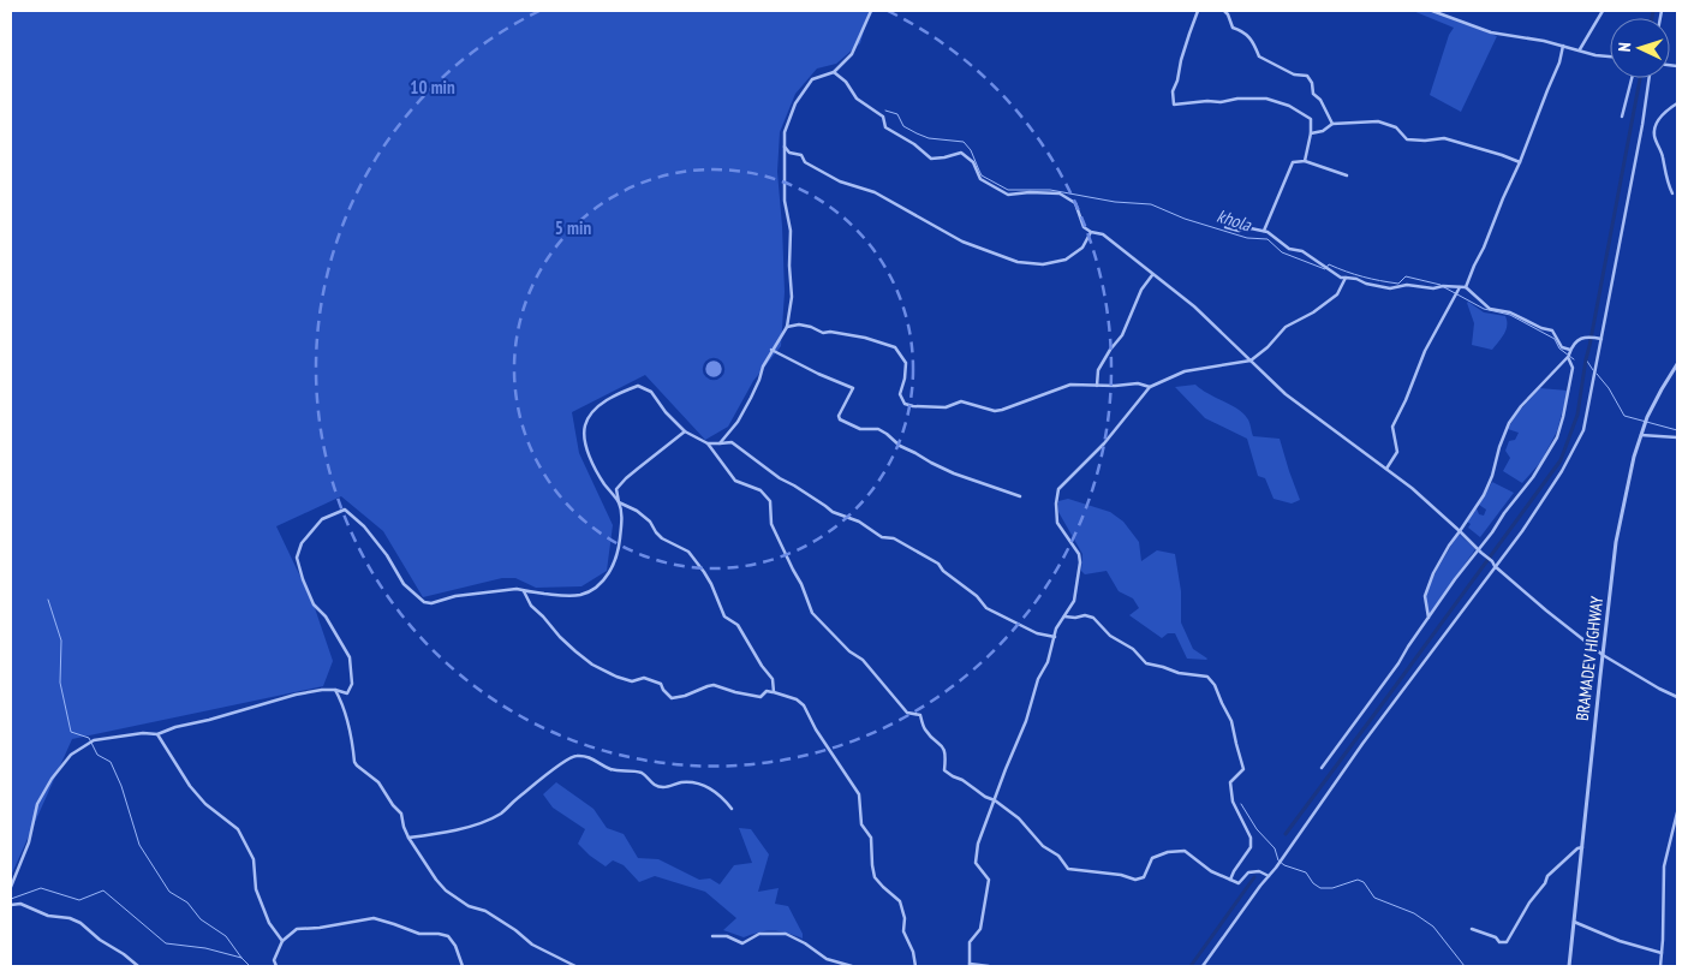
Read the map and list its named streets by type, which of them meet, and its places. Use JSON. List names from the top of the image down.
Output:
{
  "streets": {
    "street": ["BRAMADEV HIGHWAY"]
  },
  "water": ["khola"],
  "north": "left",
  "rings": ["10 min", "5 min"]
}
